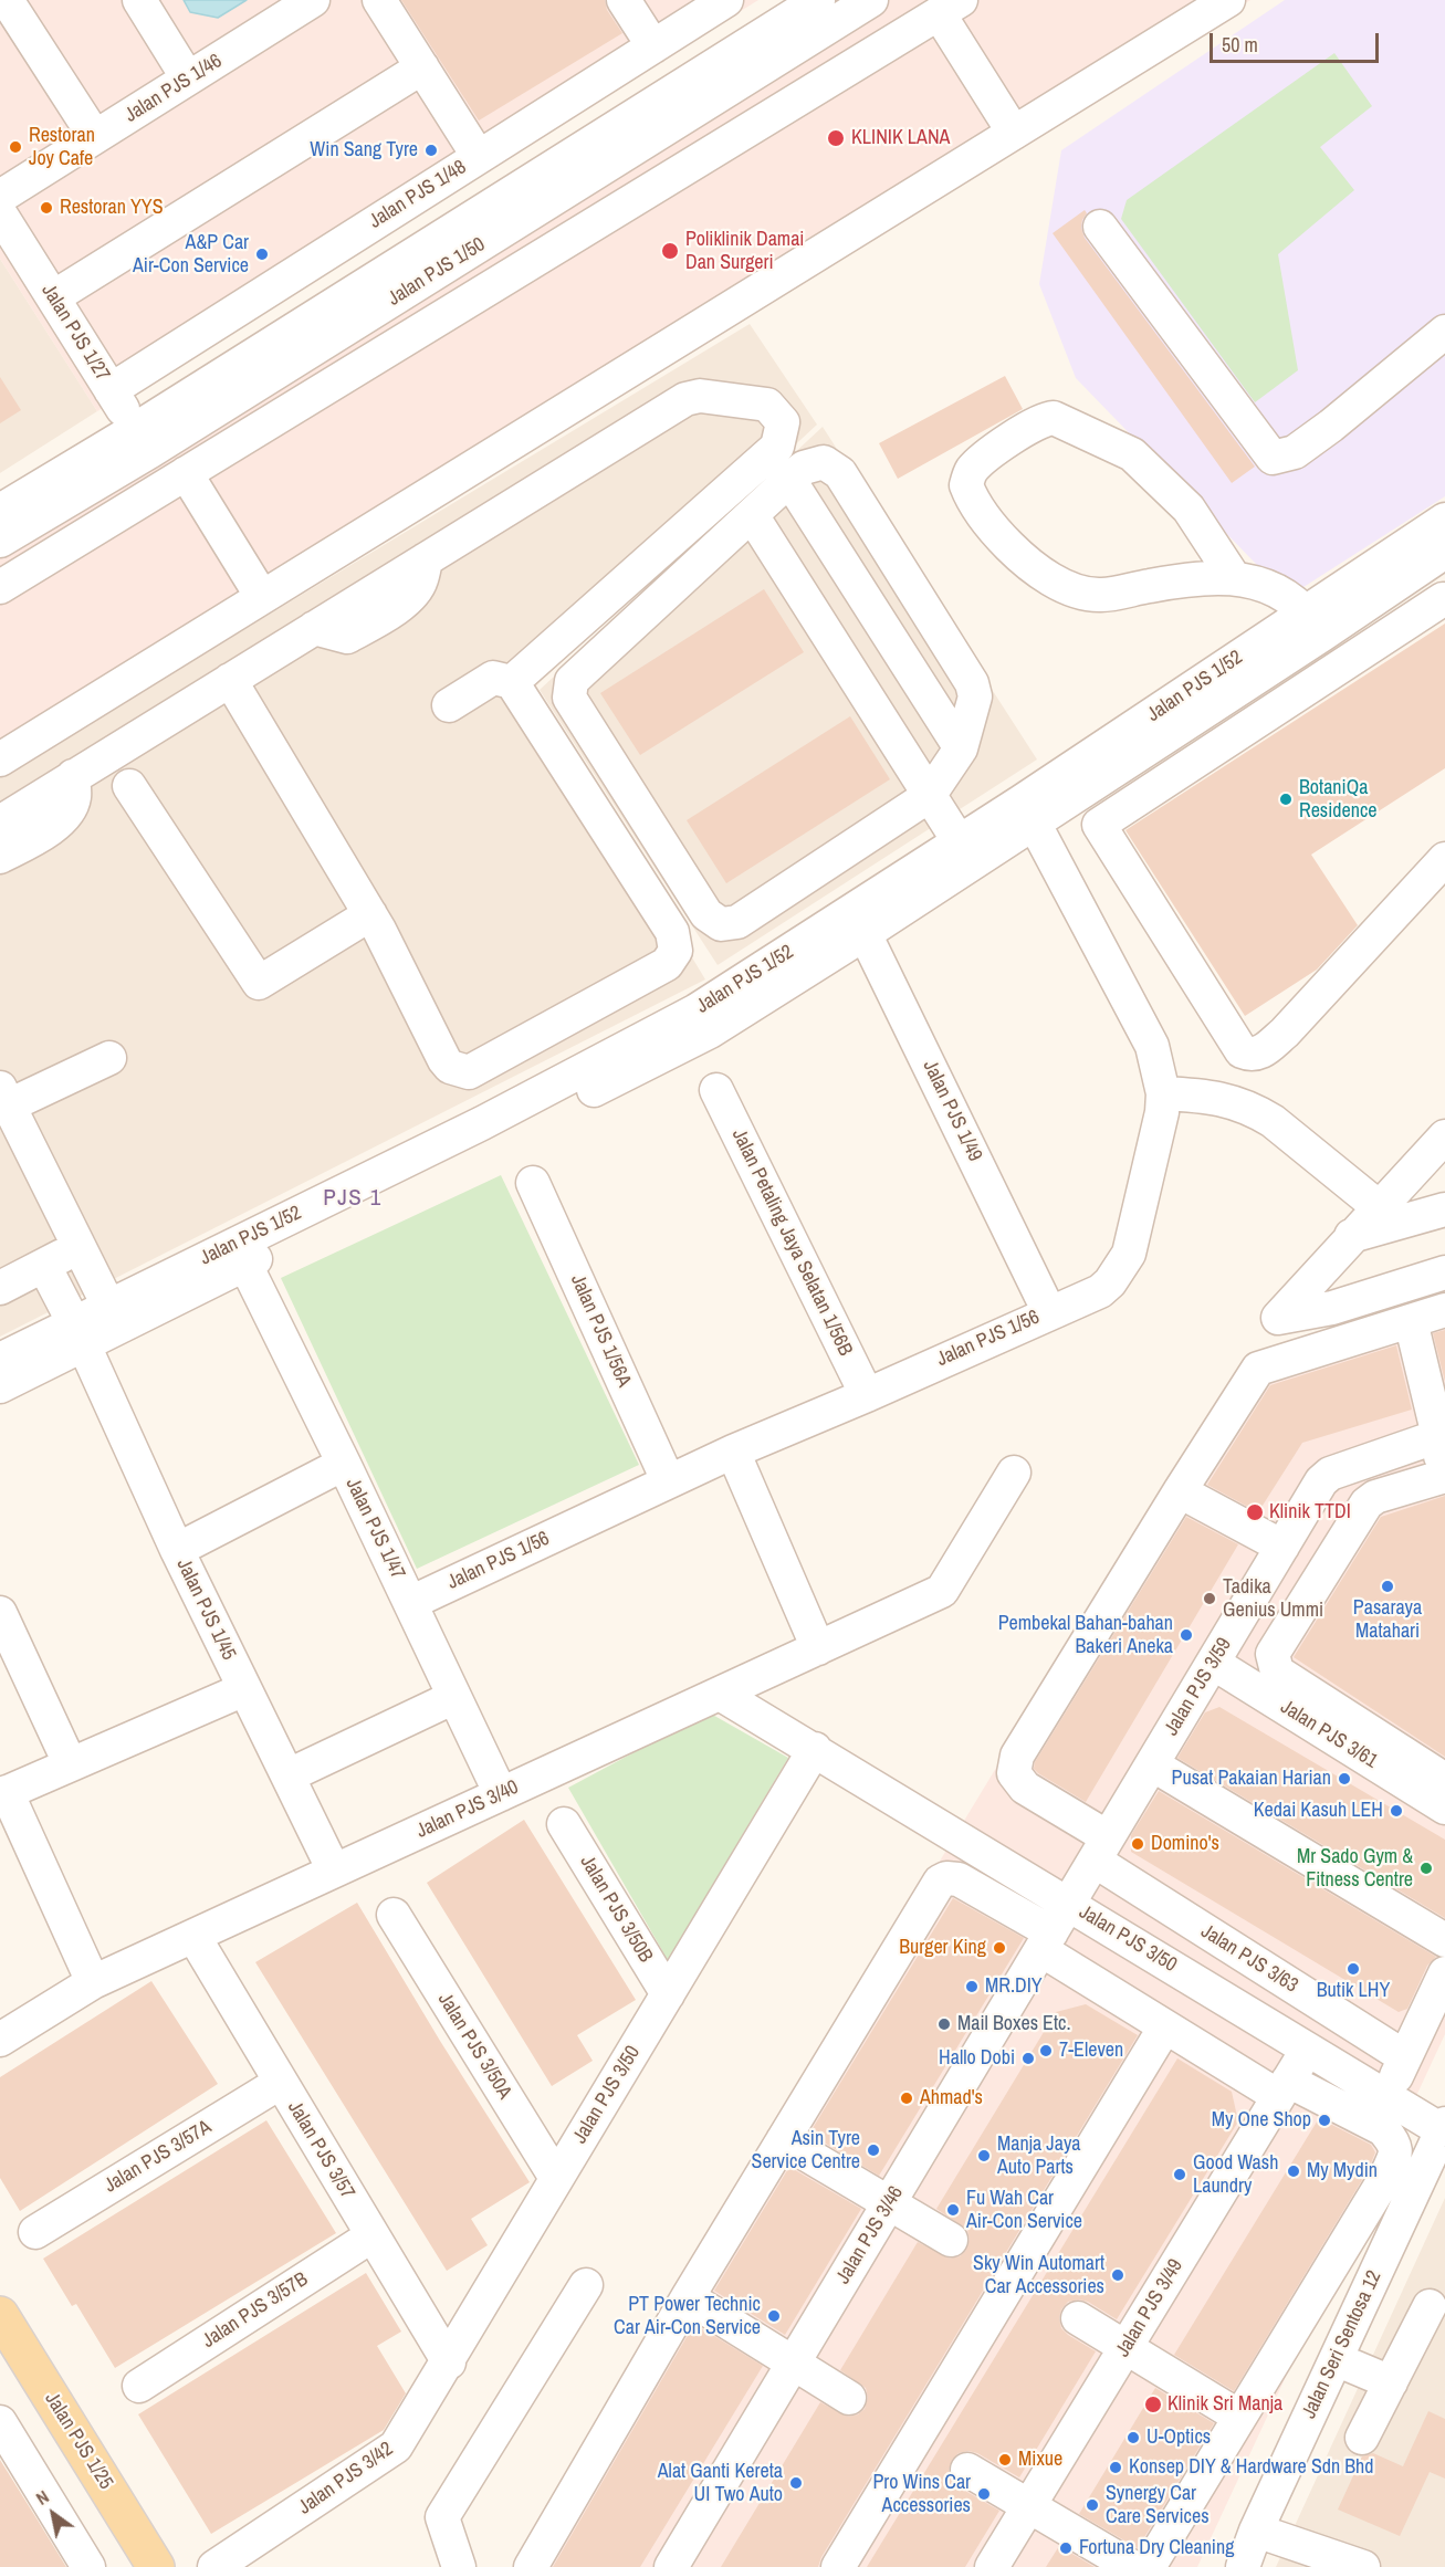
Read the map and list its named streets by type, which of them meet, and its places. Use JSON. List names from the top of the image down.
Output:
{
  "streets": {
    "main road": ["Jalan PJS 1/25"],
    "street": [
      "Jalan PJS 1/46",
      "Jalan PJS 1/48",
      "Jalan PJS 1/50",
      "Jalan PJS 1/27",
      "Jalan PJS 1/52",
      "Jalan PJS 1/49",
      "Jalan Petaling Jaya Selatan 1/56B",
      "Jalan PJS 1/56A",
      "Jalan PJS 1/56",
      "Jalan PJS 1/47",
      "Jalan PJS 1/45",
      "Jalan PJS 3/59",
      "Jalan PJS 3/61",
      "Jalan PJS 3/40",
      "Jalan PJS 3/50B",
      "Jalan PJS 3/50",
      "Jalan PJS 3/63",
      "Jalan PJS 3/50A",
      "Jalan PJS 3/57",
      "Jalan PJS 3/57A",
      "Jalan PJS 3/46",
      "Jalan PJS 3/49",
      "Jalan PJS 3/57B",
      "Jalan Seri Sentosa 12",
      "Jalan PJS 3/42"
    ]
  },
  "crossings": [
    ["Jalan PJS 1/48", "Jalan PJS 1/27"],
    ["Jalan PJS 1/50", "Jalan PJS 1/27"],
    ["Jalan PJS 1/52", "Jalan PJS 1/49"],
    ["Jalan PJS 1/52", "Jalan PJS 1/56"],
    ["Jalan PJS 1/52", "Jalan PJS 1/47"],
    ["Jalan PJS 1/52", "Jalan PJS 1/45"],
    ["Jalan PJS 1/49", "Jalan PJS 1/56"],
    ["Jalan Petaling Jaya Selatan 1/56B", "Jalan PJS 1/56"],
    ["Jalan PJS 1/56A", "Jalan PJS 1/56"],
    ["Jalan PJS 1/56", "Jalan PJS 1/47"],
    ["Jalan PJS 1/47", "Jalan PJS 3/40"],
    ["Jalan PJS 1/45", "Jalan PJS 3/40"],
    ["Jalan PJS 3/59", "Jalan PJS 3/61"],
    ["Jalan PJS 3/59", "Jalan PJS 3/50"],
    ["Jalan PJS 3/59", "Jalan PJS 3/63"],
    ["Jalan PJS 3/59", "Jalan PJS 3/46"],
    ["Jalan PJS 3/40", "Jalan PJS 3/50"],
    ["Jalan PJS 3/40", "Jalan PJS 3/57"],
    ["Jalan PJS 3/50B", "Jalan PJS 3/50"],
    ["Jalan PJS 3/50", "Jalan PJS 3/50A"],
    ["Jalan PJS 3/50", "Jalan PJS 3/46"],
    ["Jalan PJS 3/50", "Jalan PJS 3/49"],
    ["Jalan PJS 3/50", "Jalan Seri Sentosa 12"],
    ["Jalan PJS 3/50", "Jalan PJS 3/42"],
    ["Jalan PJS 3/57", "Jalan PJS 3/57A"],
    ["Jalan PJS 3/57", "Jalan PJS 3/57B"],
    ["Jalan PJS 3/57", "Jalan PJS 3/42"]
  ],
  "districts": ["PJS 1"],
  "places": [
    "KLINIK LANA",
    "Restoran Joy Cafe",
    "Win Sang Tyre",
    "Restoran YYS",
    "Poliklinik Damai Dan Surgeri",
    "A&P Car Air-Con Service",
    "BotaniQa Residence",
    "Klinik TTDI",
    "Pasaraya Matahari",
    "Tadika Genius Ummi",
    "Pembekal Bahan-bahan Bakeri Aneka",
    "Pusat Pakaian Harian",
    "Kedai Kasuh LEH",
    "Domino's",
    "Mr Sado Gym & Fitness Centre",
    "Burger King",
    "Butik LHY",
    "MR.DIY",
    "Mail Boxes Etc.",
    "7-Eleven",
    "Hallo Dobi",
    "Ahmad's",
    "My One Shop",
    "Asin Tyre Service Centre",
    "Manja Jaya Auto Parts",
    "My Mydin",
    "Good Wash Laundry",
    "Fu Wah Car Air-Con Service",
    "Sky Win Automart Car Accessories",
    "PT Power Technic Car Air-Con Service",
    "Klinik Sri Manja",
    "U-Optics",
    "Mixue",
    "Konsep DIY & Hardware Sdn Bhd",
    "Alat Ganti Kereta UI Two Auto",
    "Pro Wins Car Accessories",
    "Synergy Car Care Services",
    "Fortuna Dry Cleaning"
  ],
  "scale_bar": "50 m",
  "north": "top left"
}
